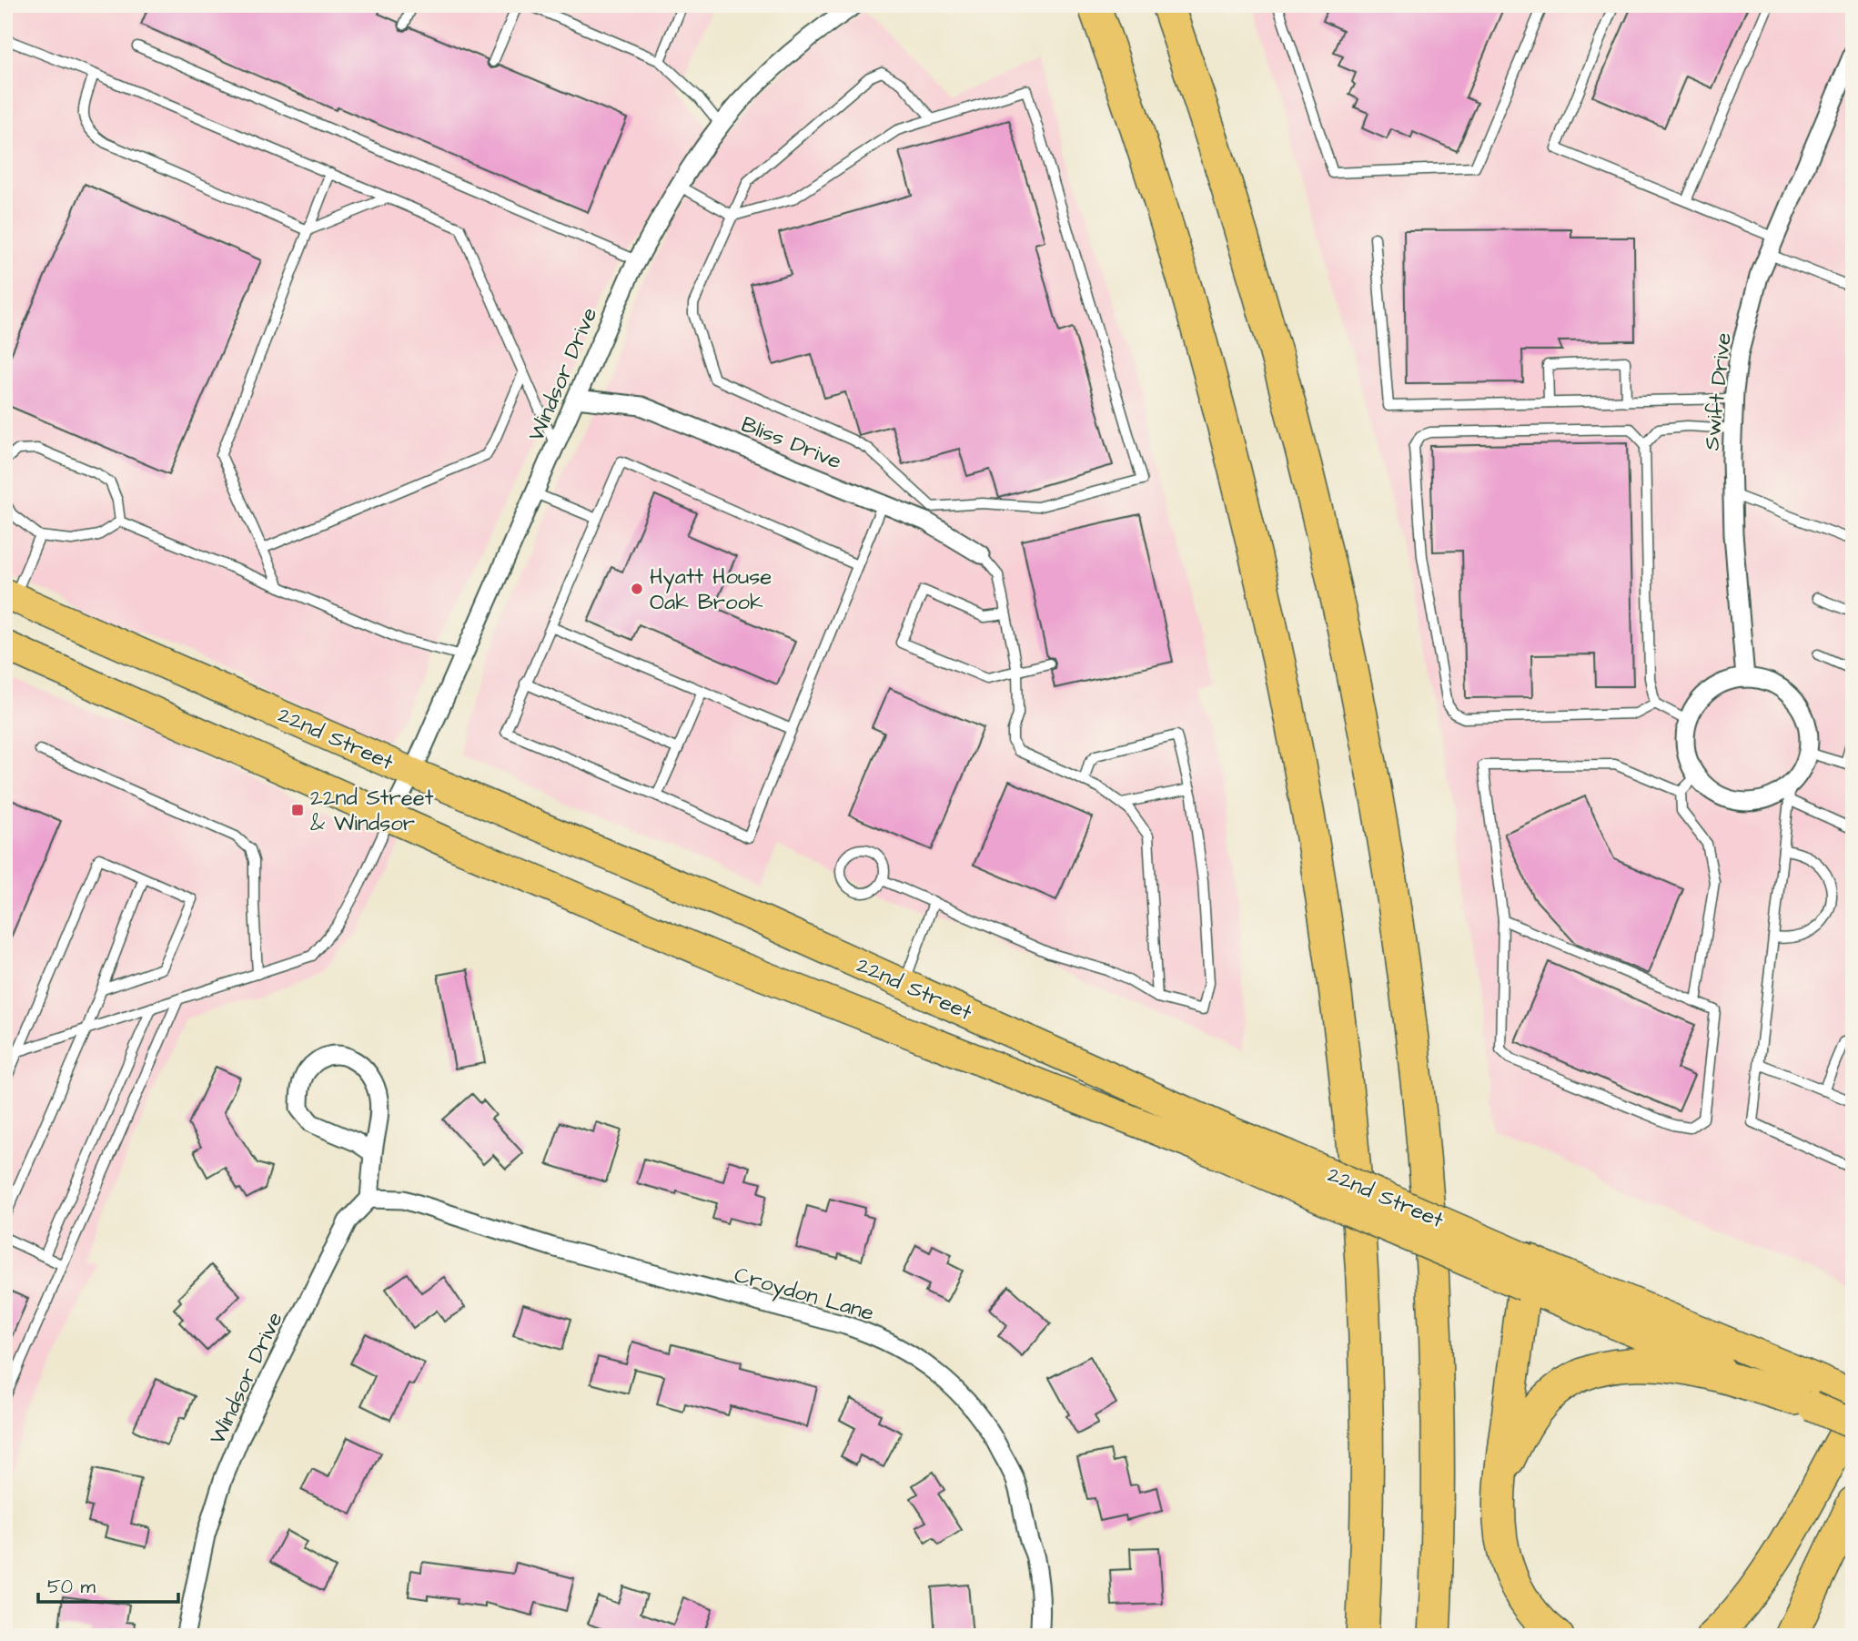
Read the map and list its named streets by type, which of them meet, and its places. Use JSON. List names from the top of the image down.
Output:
{
  "streets": {
    "main road": ["22nd Street"],
    "street": [
      "Windsor Drive",
      "Swift Drive",
      "Bliss Drive",
      "Croydon Lane"
    ]
  },
  "crossings": [
    ["Windsor Drive", "Bliss Drive"],
    ["Windsor Drive", "22nd Street"],
    ["Windsor Drive", "Croydon Lane"]
  ],
  "places": {
    "other": ["Hyatt House Oak Brook"],
    "transit": ["22nd Street & Windsor"]
  },
  "scale_bar": "50 m"
}
